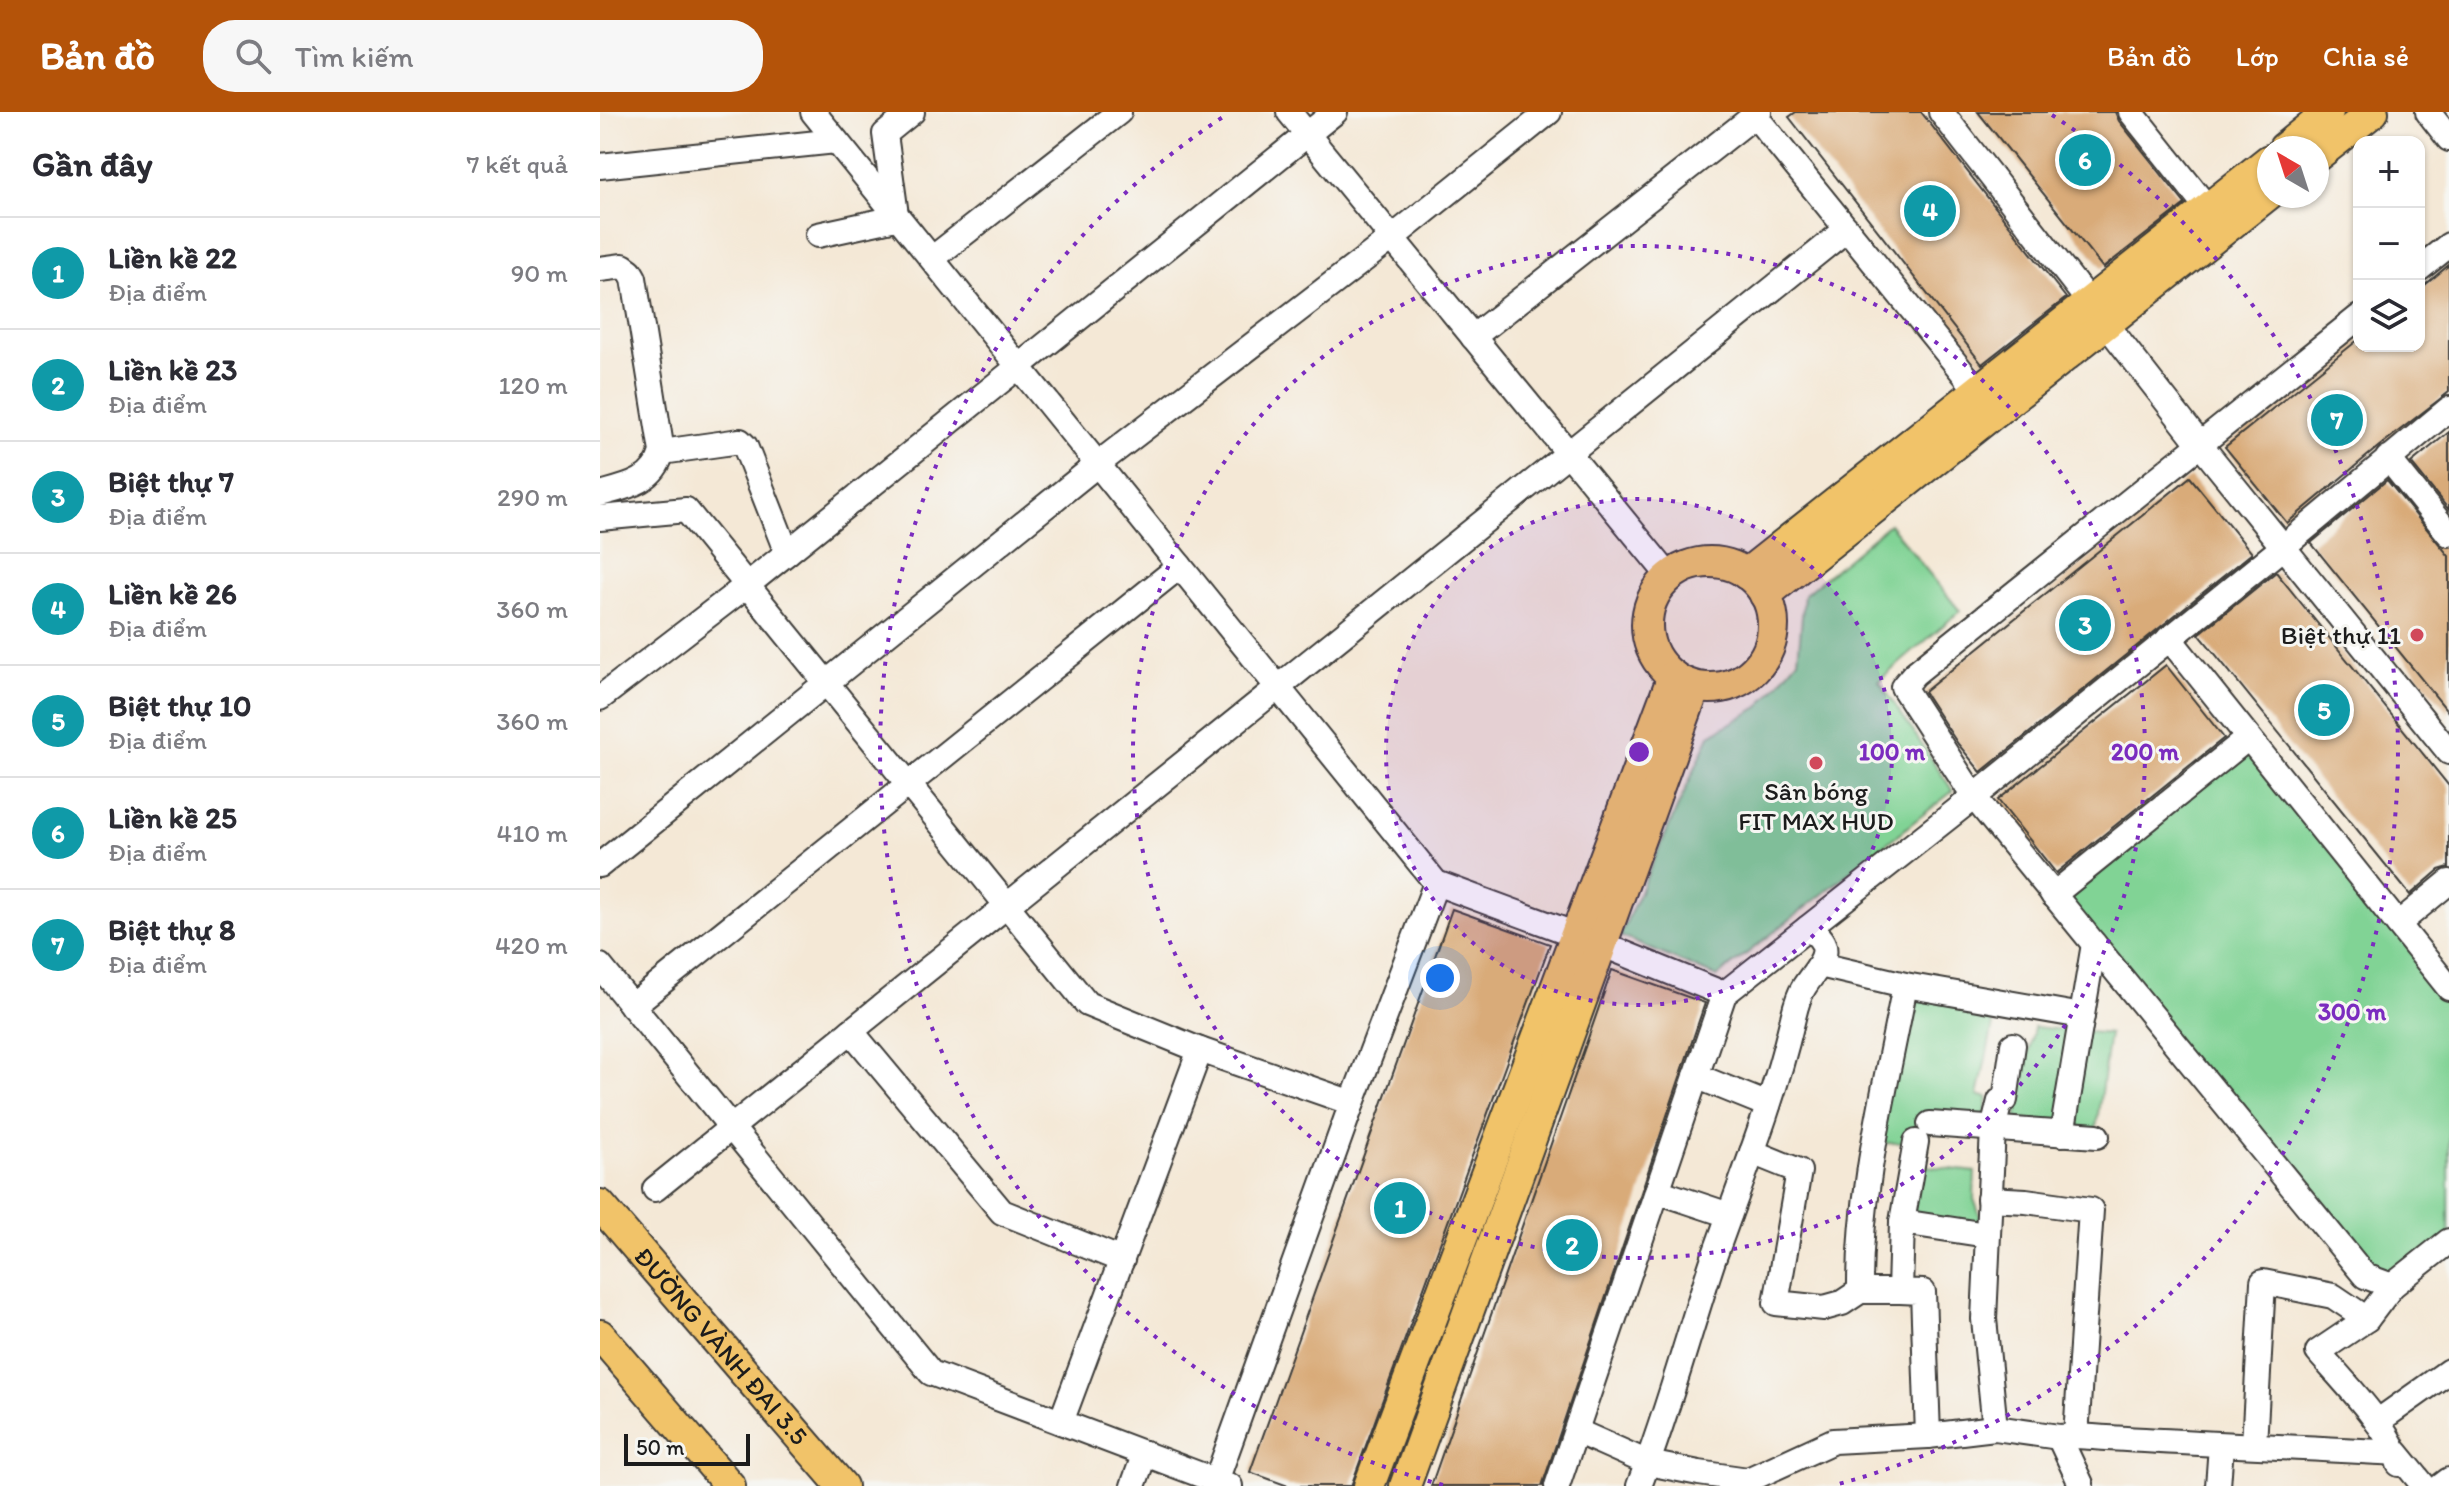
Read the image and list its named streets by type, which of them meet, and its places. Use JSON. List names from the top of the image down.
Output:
{
  "streets": {
    "main road": ["ĐƯỜNG VÀNH ĐAI 3.5"]
  },
  "places": ["Biệt thự 11", "Sân bóng FIT MAX HUD"],
  "scale_bar": "50 m",
  "north": "top left",
  "page": {
    "header": "Bản đồ",
    "search": "Tìm kiếm",
    "nav": ["Bản đồ", "Lớp", "Chia sẻ"],
    "heading": ["Gần đây", "7 kết quả"],
    "pins": [
      "6",
      "4",
      "7",
      "3",
      "5",
      "1",
      "2"
    ],
    "map_buttons": ["+", "−"],
    "list": [
      {
        "mark": "1",
        "name": "Liền kề 22",
        "note": "Địa điểm",
        "value": "90 m"
      },
      {
        "mark": "2",
        "name": "Liền kề 23",
        "note": "Địa điểm",
        "value": "120 m"
      },
      {
        "mark": "3",
        "name": "Biệt thự 7",
        "note": "Địa điểm",
        "value": "290 m"
      },
      {
        "mark": "4",
        "name": "Liền kề 26",
        "note": "Địa điểm",
        "value": "360 m"
      },
      {
        "mark": "5",
        "name": "Biệt thự 10",
        "note": "Địa điểm",
        "value": "360 m"
      },
      {
        "mark": "6",
        "name": "Liền kề 25",
        "note": "Địa điểm",
        "value": "410 m"
      },
      {
        "mark": "7",
        "name": "Biệt thự 8",
        "note": "Địa điểm",
        "value": "420 m"
      }
    ],
    "scale": "50 m"
  },
  "rings": ["100 m", "200 m", "300 m"]
}
